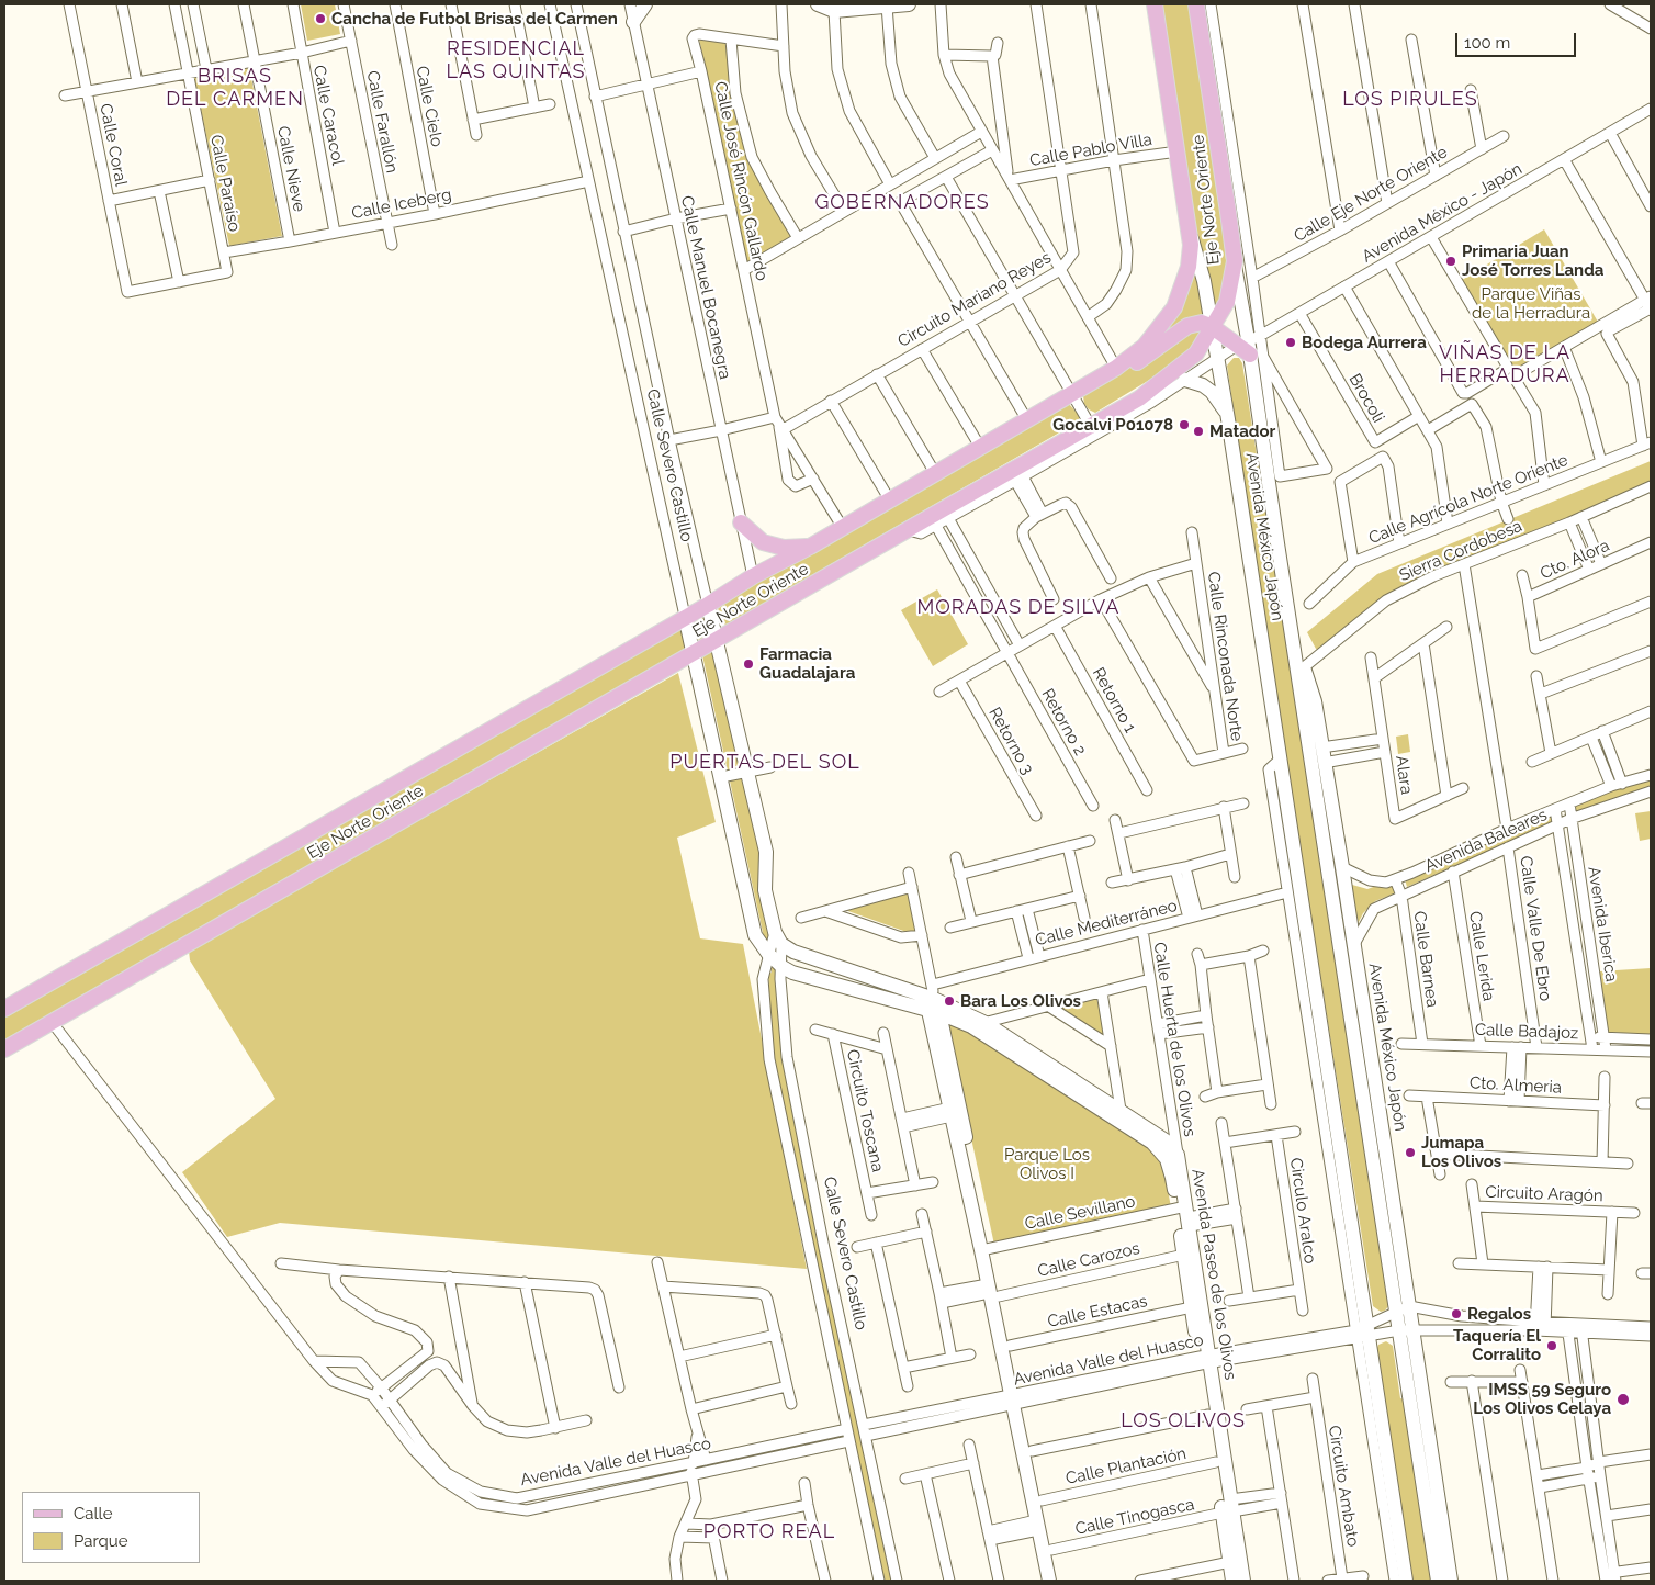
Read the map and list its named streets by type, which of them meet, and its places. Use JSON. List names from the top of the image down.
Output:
{
  "streets": {
    "main road": ["Eje Norte Oriente"],
    "street": [
      "Calle Cielo",
      "Calle Caracol",
      "Calle Farallón",
      "Calle Coral",
      "Calle Pablo Villa",
      "Calle Nieve",
      "Calle José Rincón Gallardo",
      "Calle Paraíso",
      "Calle Eje Norte Oriente",
      "Calle Iceberg",
      "Avenida México - Japón",
      "Calle Manuel Bocanegra",
      "Circuito Mariano Reyes",
      "Brocoli",
      "Calle Severo Castillo",
      "Calle Agrícola Norte Oriente",
      "Avenida México Japón",
      "Sierra Cordobesa",
      "Cto. Alora",
      "Calle Rinconada Norte",
      "Retorno 1",
      "Retorno 2",
      "Retorno 3",
      "Alara",
      "Avenida Baleares",
      "Calle Mediterráneo",
      "Avenida Iberica",
      "Calle Valle De Ebro",
      "Calle Lerida",
      "Calle Barnea",
      "Calle Badajoz",
      "Calle Huerta de los Olivos",
      "Cto. Almeria",
      "Circuito Toscana",
      "Circuito Aragón",
      "Circulo Aralco",
      "Calle Sevillano",
      "Calle Carozos",
      "Avenida Paseo de los Olivos",
      "Calle Estacas",
      "Avenida Valle del Huasco",
      "Calle Plantación",
      "Circuito Ambato",
      "Calle Tinogasca"
    ]
  },
  "crossings": [
    ["Calle Cielo", "Calle Iceberg"],
    ["Calle Caracol", "Calle Iceberg"],
    ["Calle Farallón", "Calle Iceberg"],
    ["Calle Coral", "Calle Paraíso"],
    ["Calle Pablo Villa", "Eje Norte Oriente"],
    ["Calle Pablo Villa", "Circuito Mariano Reyes"],
    ["Calle Nieve", "Calle Iceberg"],
    ["Calle José Rincón Gallardo", "Eje Norte Oriente"],
    ["Calle José Rincón Gallardo", "Circuito Mariano Reyes"],
    ["Calle Paraíso", "Calle Iceberg"],
    ["Calle Eje Norte Oriente", "Eje Norte Oriente"],
    ["Eje Norte Oriente", "Avenida México - Japón"],
    ["Eje Norte Oriente", "Calle Manuel Bocanegra"],
    ["Eje Norte Oriente", "Calle Severo Castillo"],
    ["Eje Norte Oriente", "Avenida México Japón"],
    ["Eje Norte Oriente", "Avenida Valle del Huasco"],
    ["Avenida México - Japón", "Brocoli"],
    ["Avenida México - Japón", "Avenida México Japón"],
    ["Calle Manuel Bocanegra", "Circuito Mariano Reyes"],
    ["Circuito Mariano Reyes", "Calle Severo Castillo"],
    ["Calle Severo Castillo", "Avenida Paseo de los Olivos"],
    ["Calle Severo Castillo", "Avenida Valle del Huasco"],
    ["Avenida México Japón", "Sierra Cordobesa"],
    ["Avenida México Japón", "Avenida Baleares"],
    ["Avenida México Japón", "Calle Mediterráneo"],
    ["Avenida México Japón", "Avenida Valle del Huasco"],
    ["Avenida Baleares", "Avenida Iberica"],
    ["Avenida Baleares", "Calle Valle De Ebro"],
    ["Avenida Baleares", "Calle Lerida"],
    ["Avenida Baleares", "Calle Barnea"],
    ["Calle Mediterráneo", "Calle Huerta de los Olivos"],
    ["Calle Mediterráneo", "Avenida Paseo de los Olivos"],
    ["Avenida Iberica", "Calle Badajoz"],
    ["Calle Valle De Ebro", "Calle Badajoz"],
    ["Calle Lerida", "Calle Badajoz"],
    ["Calle Barnea", "Calle Badajoz"],
    ["Calle Huerta de los Olivos", "Avenida Paseo de los Olivos"],
    ["Calle Sevillano", "Avenida Paseo de los Olivos"],
    ["Calle Carozos", "Avenida Paseo de los Olivos"],
    ["Avenida Paseo de los Olivos", "Calle Estacas"],
    ["Avenida Paseo de los Olivos", "Avenida Valle del Huasco"],
    ["Avenida Paseo de los Olivos", "Calle Plantación"],
    ["Avenida Paseo de los Olivos", "Calle Tinogasca"]
  ],
  "districts": [
    "RESIDENCIAL LAS QUINTAS",
    "BRISAS DEL CARMEN",
    "LOS PIRULES",
    "GOBERNADORES",
    "VIÑAS DE LA HERRADURA",
    "MORADAS DE SILVA",
    "PUERTAS DEL SOL",
    "LOS OLIVOS",
    "PORTO REAL"
  ],
  "parks": ["Parque Viñas de la Herradura", "Parque Los Olivos I"],
  "places": [
    "Cancha de Futbol Brisas del Carmen",
    "Primaria Juan José Torres Landa",
    "Bodega Aurrera",
    "Gocalvi P01078",
    "Matador",
    "Farmacia Guadalajara",
    "Bara Los Olivos",
    "Jumapa Los Olivos",
    "Regalos",
    "Taquería El Corralito",
    "IMSS 59 Seguro Los Olivos Celaya"
  ],
  "legend": ["Calle", "Parque"],
  "scale_bar": "100 m"
}
